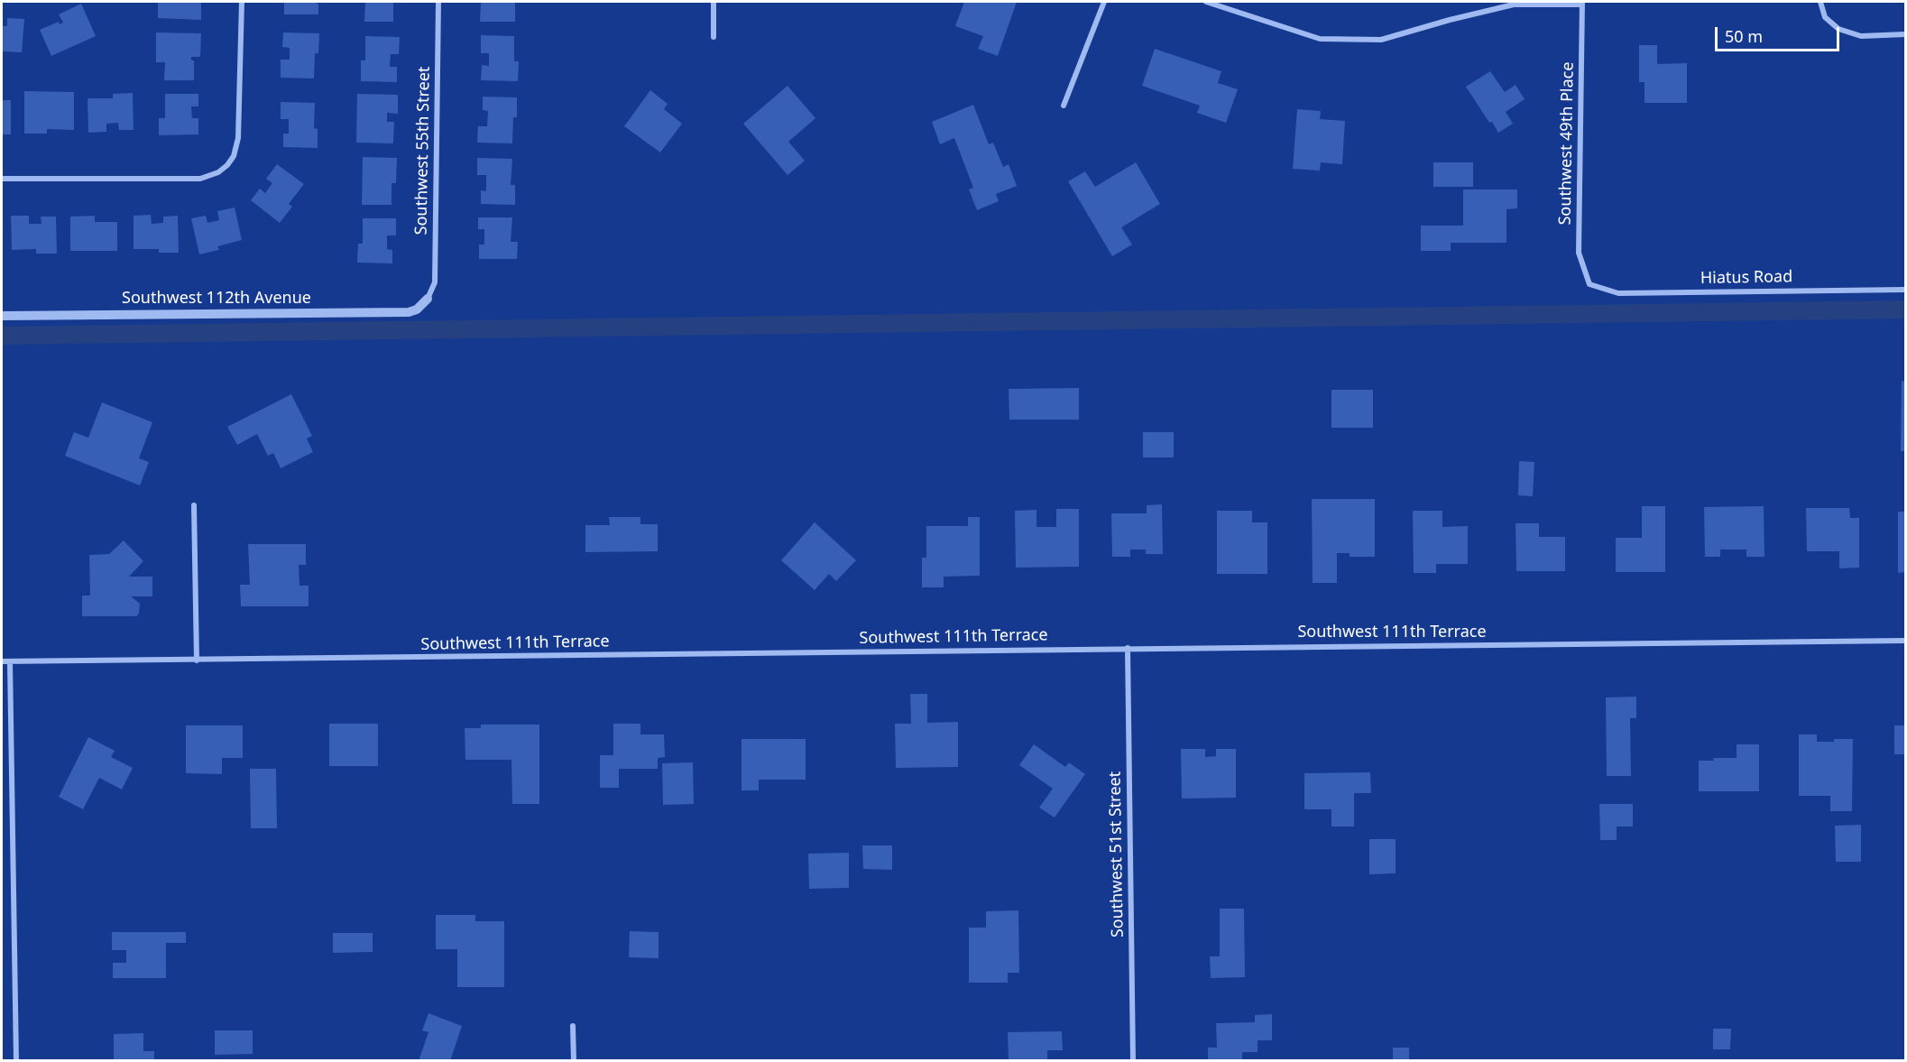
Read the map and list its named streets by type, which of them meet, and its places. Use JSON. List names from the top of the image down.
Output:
{
  "streets": {
    "street": [
      "Southwest 49th Place",
      "Southwest 55th Street",
      "Hiatus Road",
      "Southwest 112th Avenue",
      "Southwest 111th Terrace",
      "Southwest 51st Street"
    ]
  },
  "crossings": [
    ["Southwest 49th Place", "Hiatus Road"],
    ["Southwest 55th Street", "Southwest 112th Avenue"],
    ["Southwest 111th Terrace", "Southwest 51st Street"]
  ],
  "scale_bar": "50 m"
}
